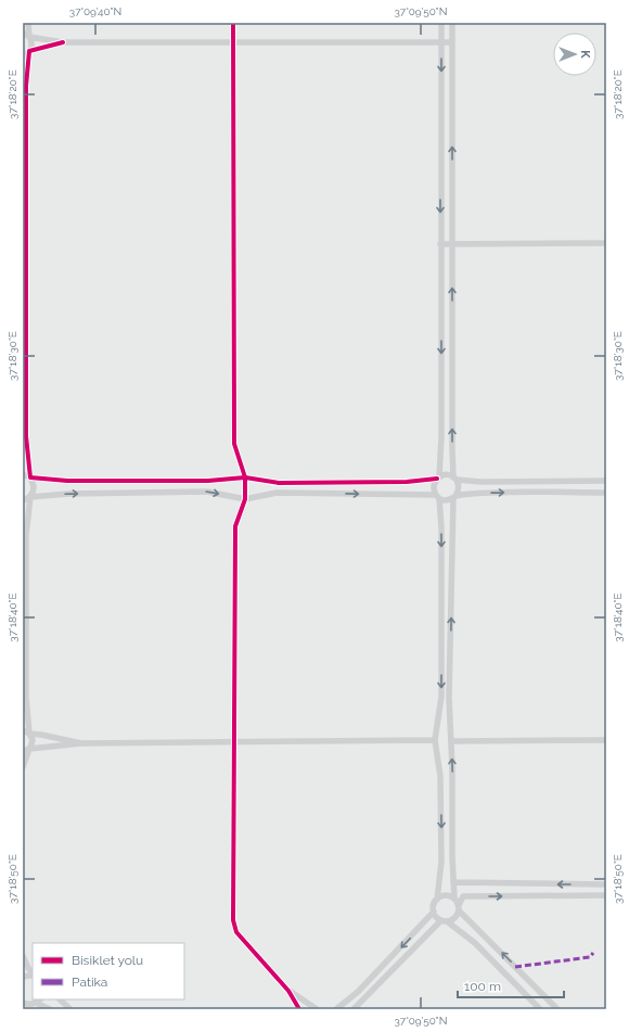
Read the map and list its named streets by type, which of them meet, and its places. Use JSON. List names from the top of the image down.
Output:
{
  "legend": ["Bisiklet yolu", "Patika"],
  "scale_bar": "100 m",
  "north": "right",
  "coordinates": [
    "37°09'40\"N",
    "37°09'50\"N",
    "37°18'20\"E",
    "37°18'30\"E",
    "37°18'40\"E",
    "37°18'50\"E"
  ]
}
